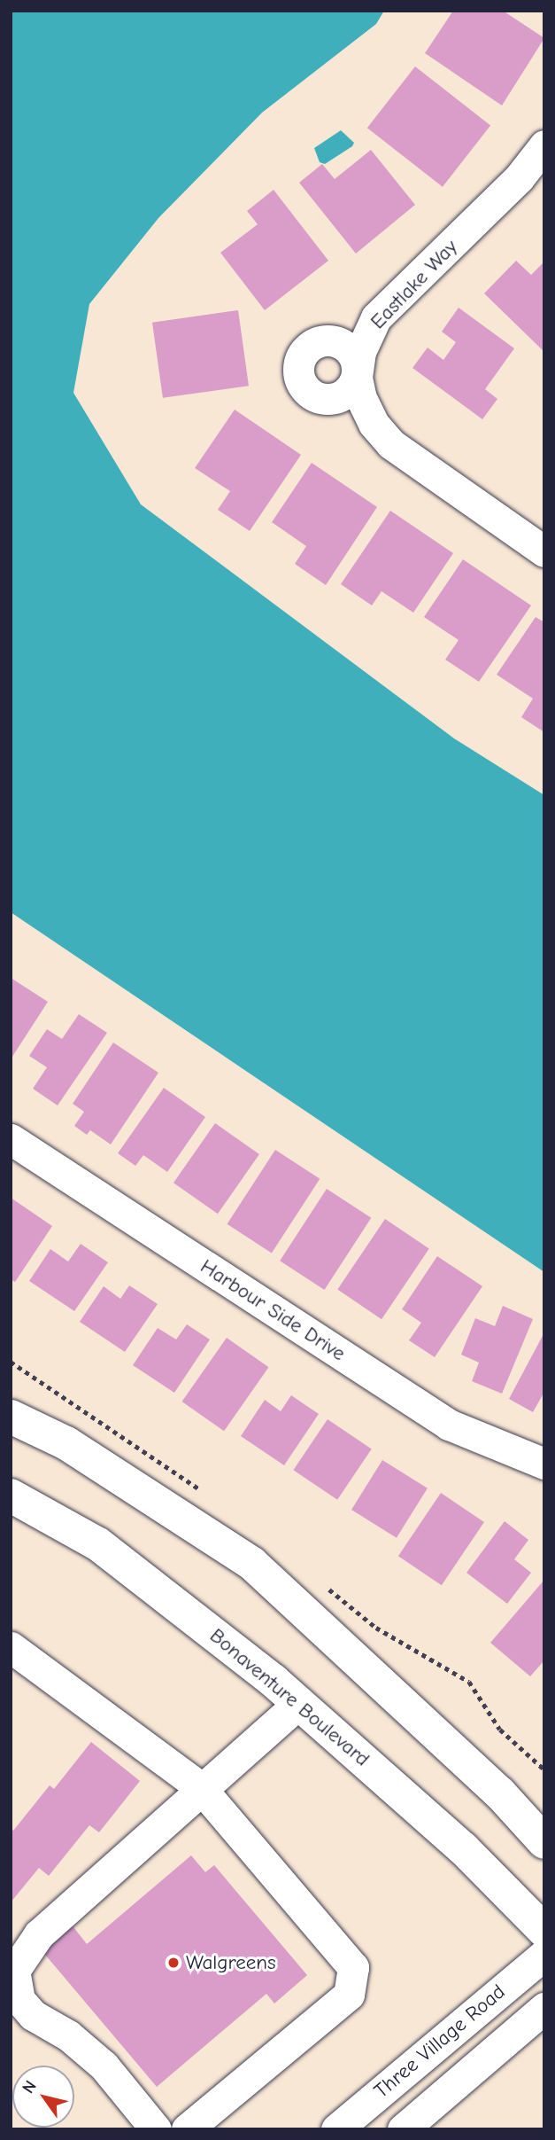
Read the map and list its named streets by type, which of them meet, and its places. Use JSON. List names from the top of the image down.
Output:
{
  "streets": {
    "main road": ["Bonaventure Boulevard"],
    "street": ["Eastlake Way", "Harbour Side Drive", "Three Village Road"]
  },
  "places": ["Walgreens"],
  "north": "top left"
}
